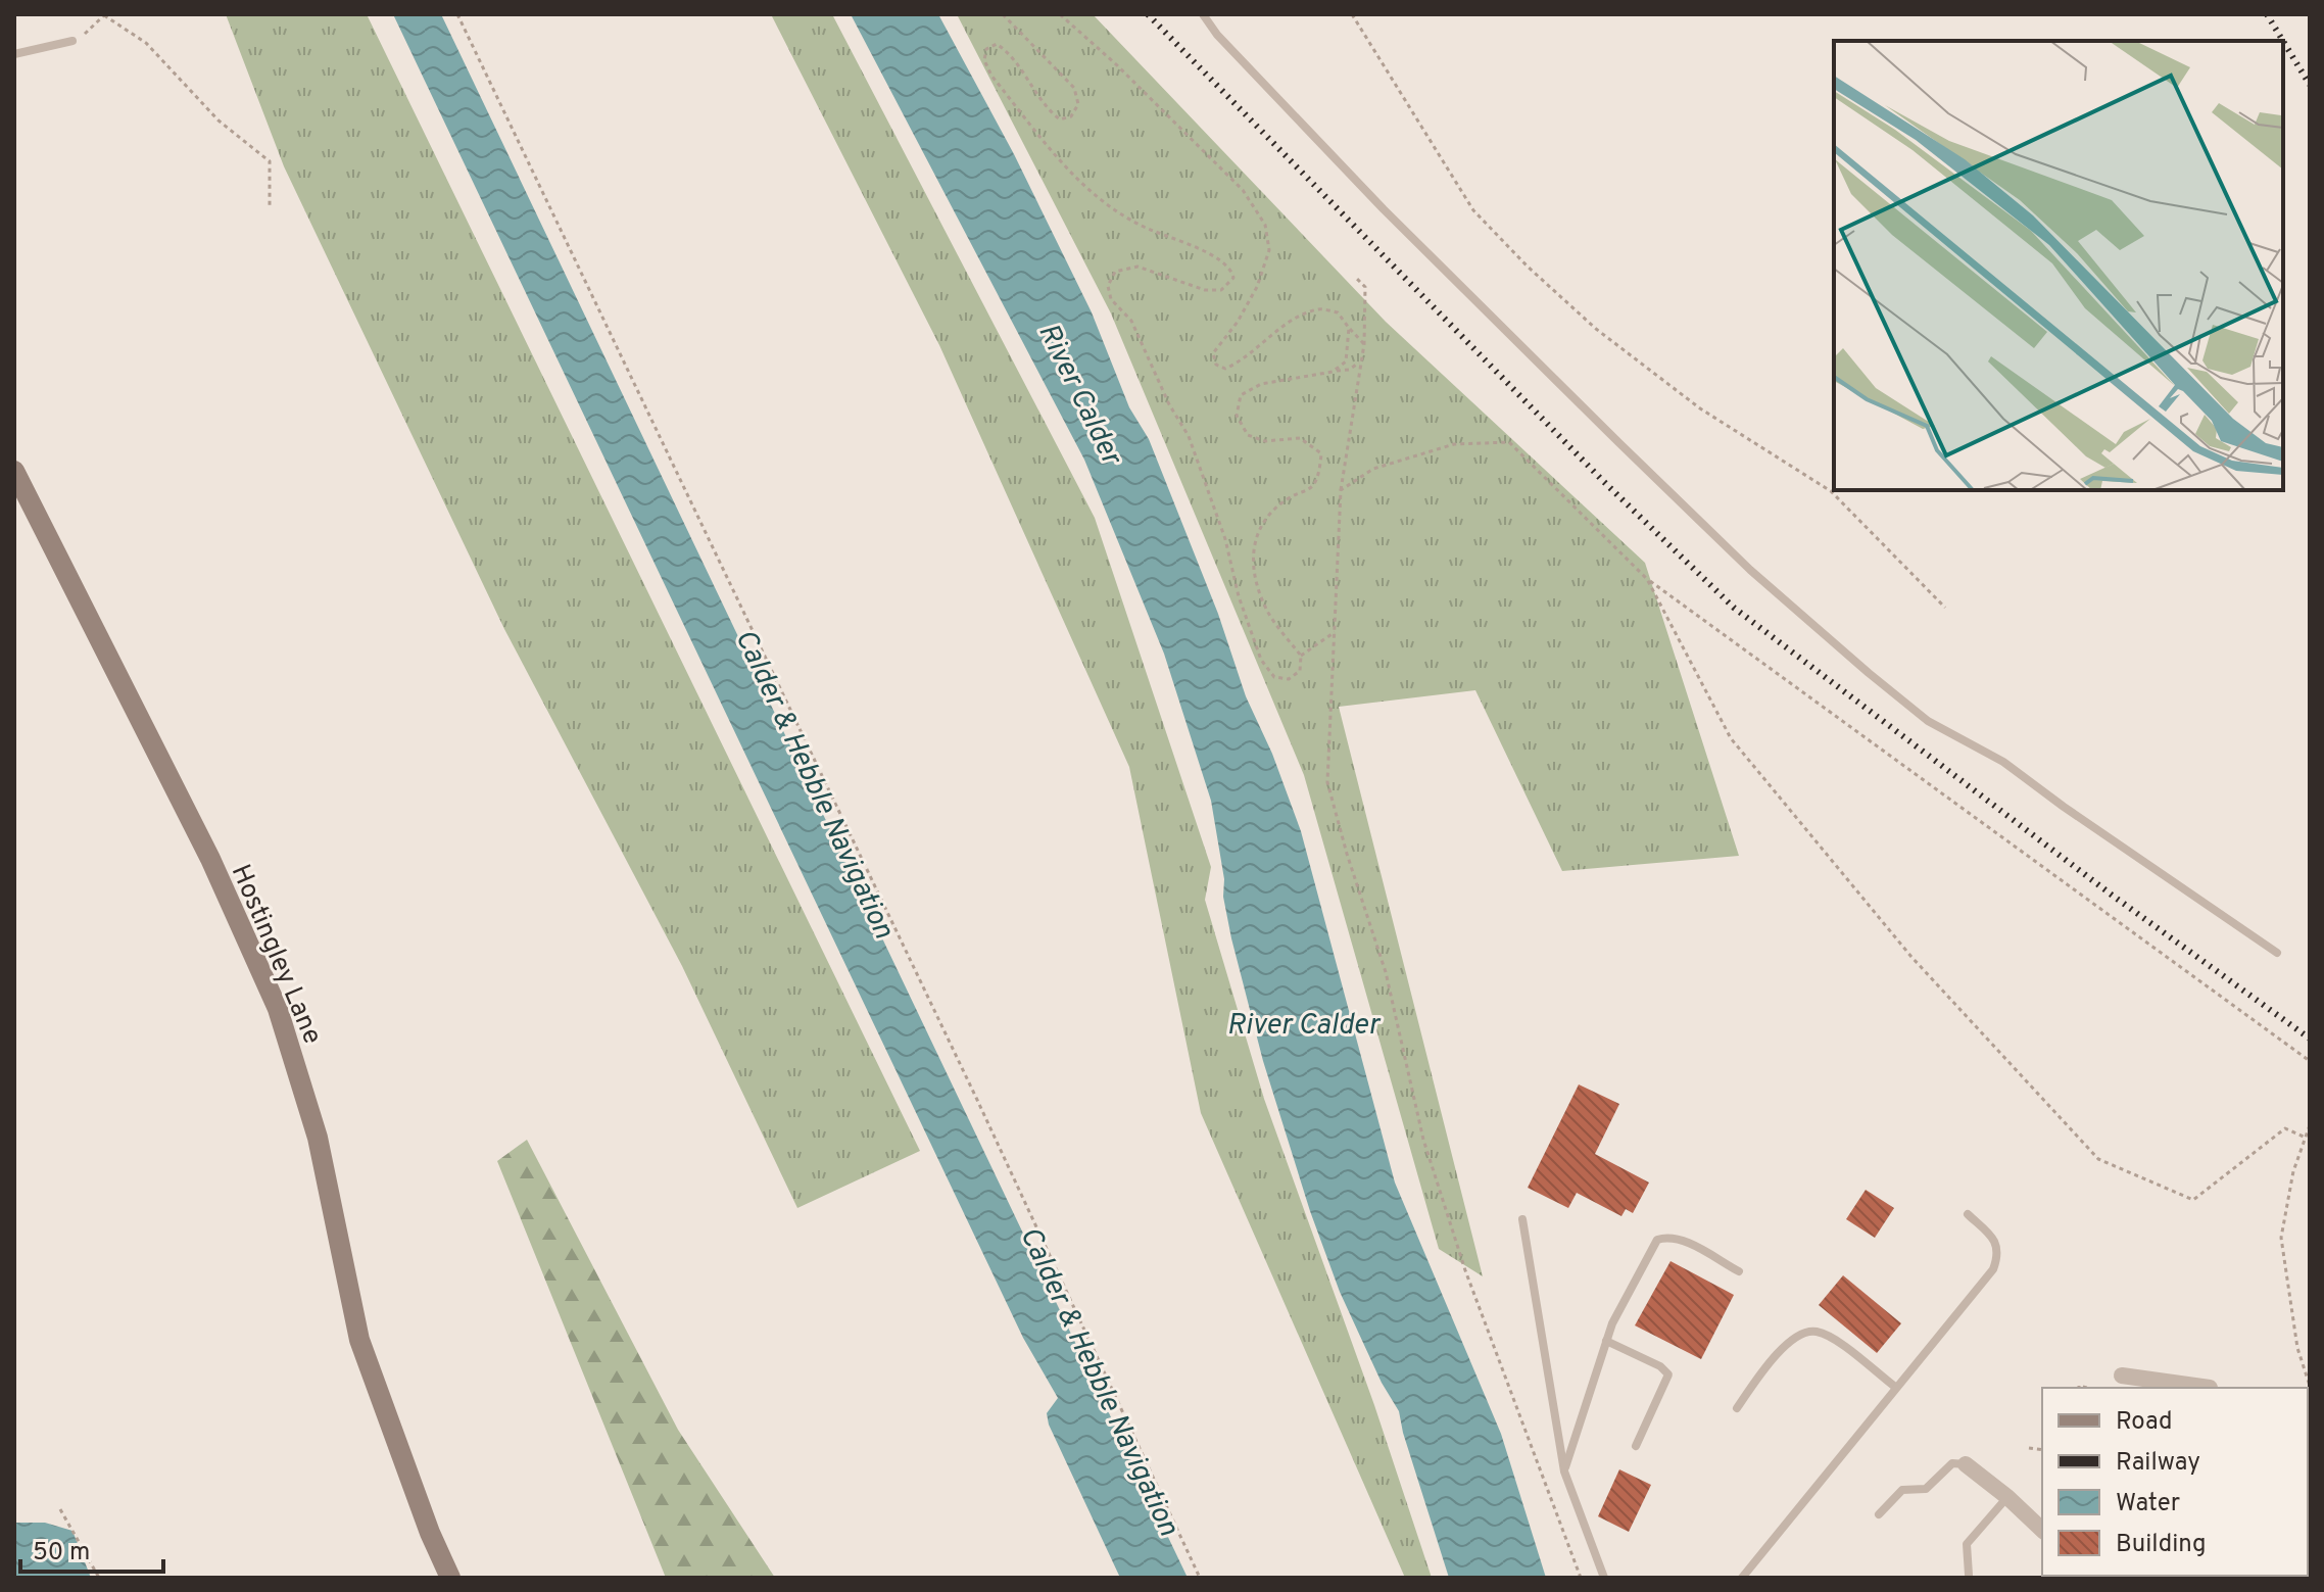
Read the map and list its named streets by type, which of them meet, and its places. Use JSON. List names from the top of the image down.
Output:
{
  "streets": {
    "main road": ["Hostingley Lane"]
  },
  "water": ["River Calder", "Calder & Hebble Navigation"],
  "legend": [
    "Road",
    "Railway",
    "Water",
    "Building"
  ],
  "scale_bar": "50 m"
}
